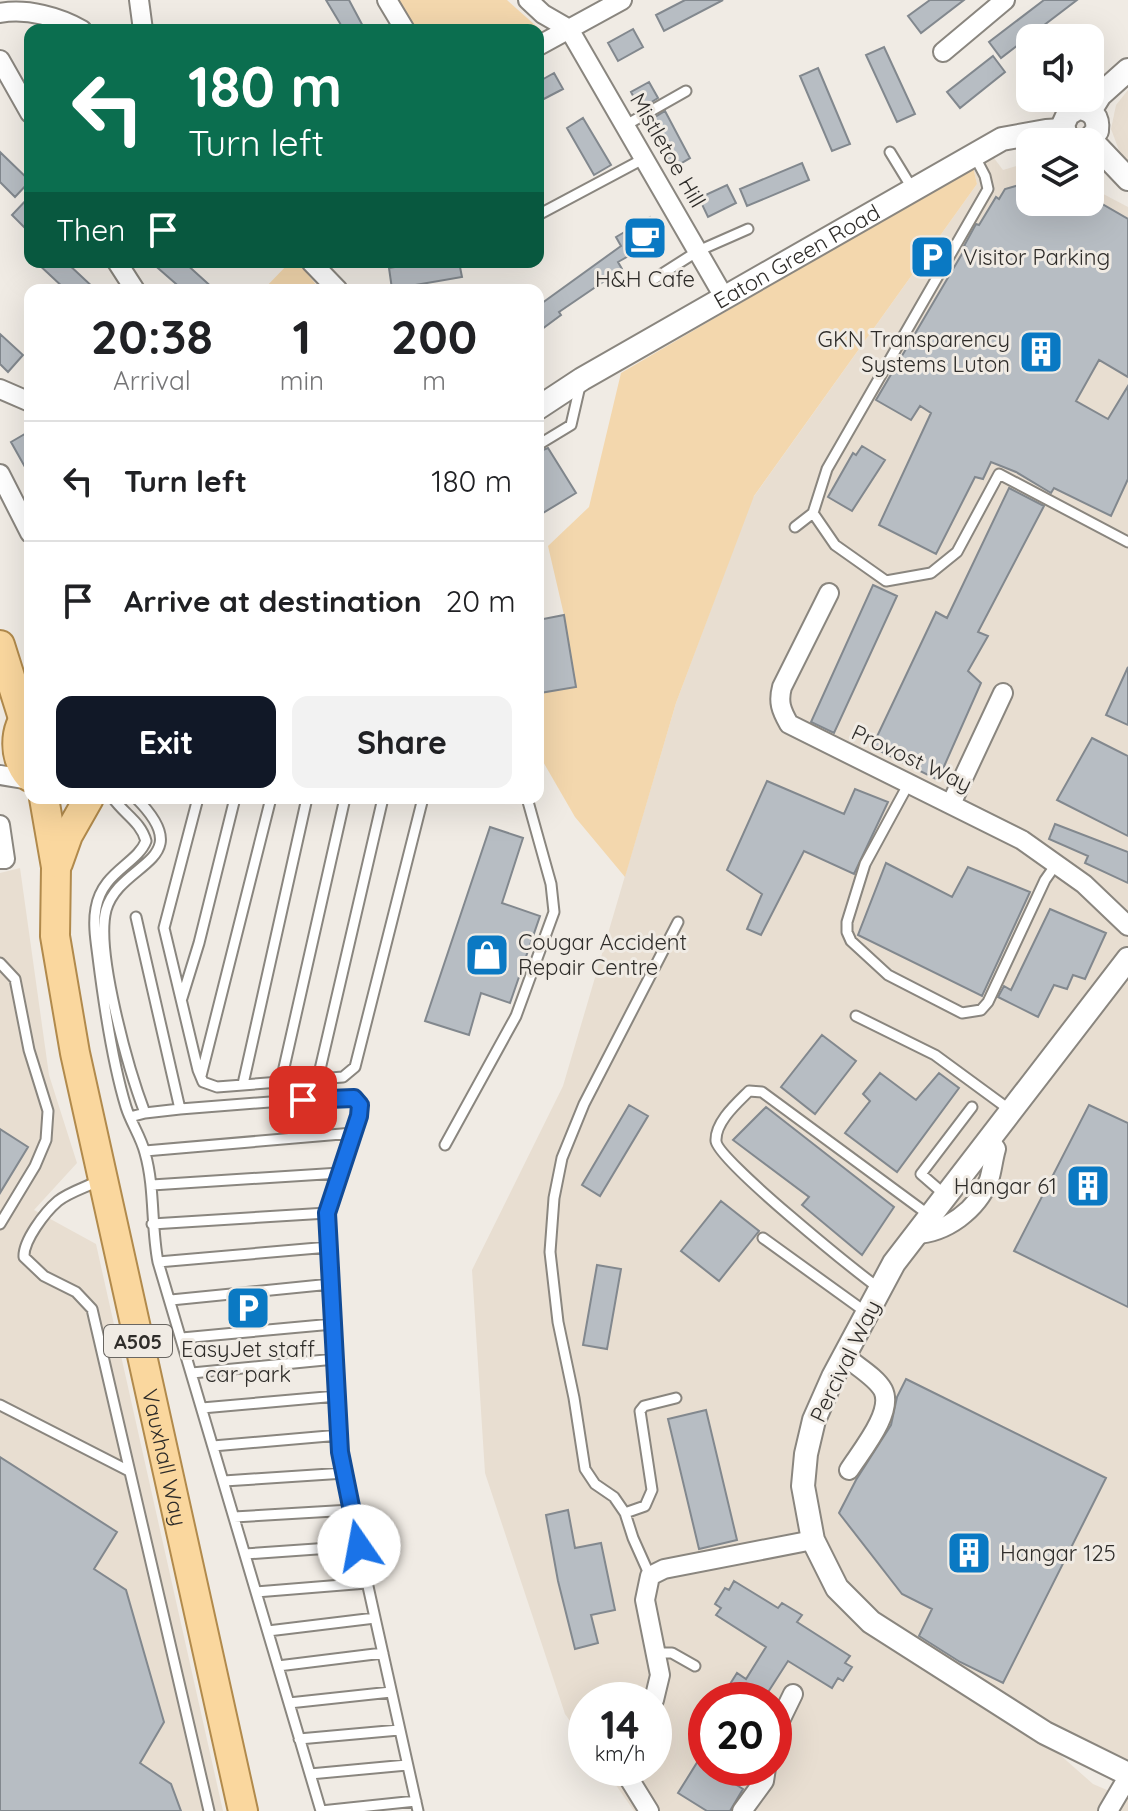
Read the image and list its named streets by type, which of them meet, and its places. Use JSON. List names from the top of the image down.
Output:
{
  "streets": {
    "main road": ["A505", "Vauxhall Way"],
    "street": [
      "Mistletoe Hill",
      "Eaton Green Road",
      "Provost Way",
      "Percival Way"
    ]
  },
  "crossings": [
    ["Mistletoe Hill", "Eaton Green Road"]
  ],
  "places": {
    "cafe": ["H&H Cafe"],
    "parking": ["Visitor Parking", "EasyJet staff car park"],
    "building": ["GKN Transparency Systems Luton", "Hangar 61", "Hangar 125"],
    "shop": ["Cougar Accident Repair Centre"]
  },
  "page": {
    "turn": ["180 m", "Turn left"],
    "then": "Then",
    "eta": [
      "20:38",
      "Arrival",
      "1",
      "min",
      "200",
      "m"
    ],
    "list": [
      {
        "name": "Turn left",
        "value": "180 m"
      },
      {
        "name": "Arrive at destination",
        "value": "20 m"
      }
    ],
    "buttons": ["Exit", "Share"],
    "speed": "14 km/h",
    "limit": "20"
  }
}
